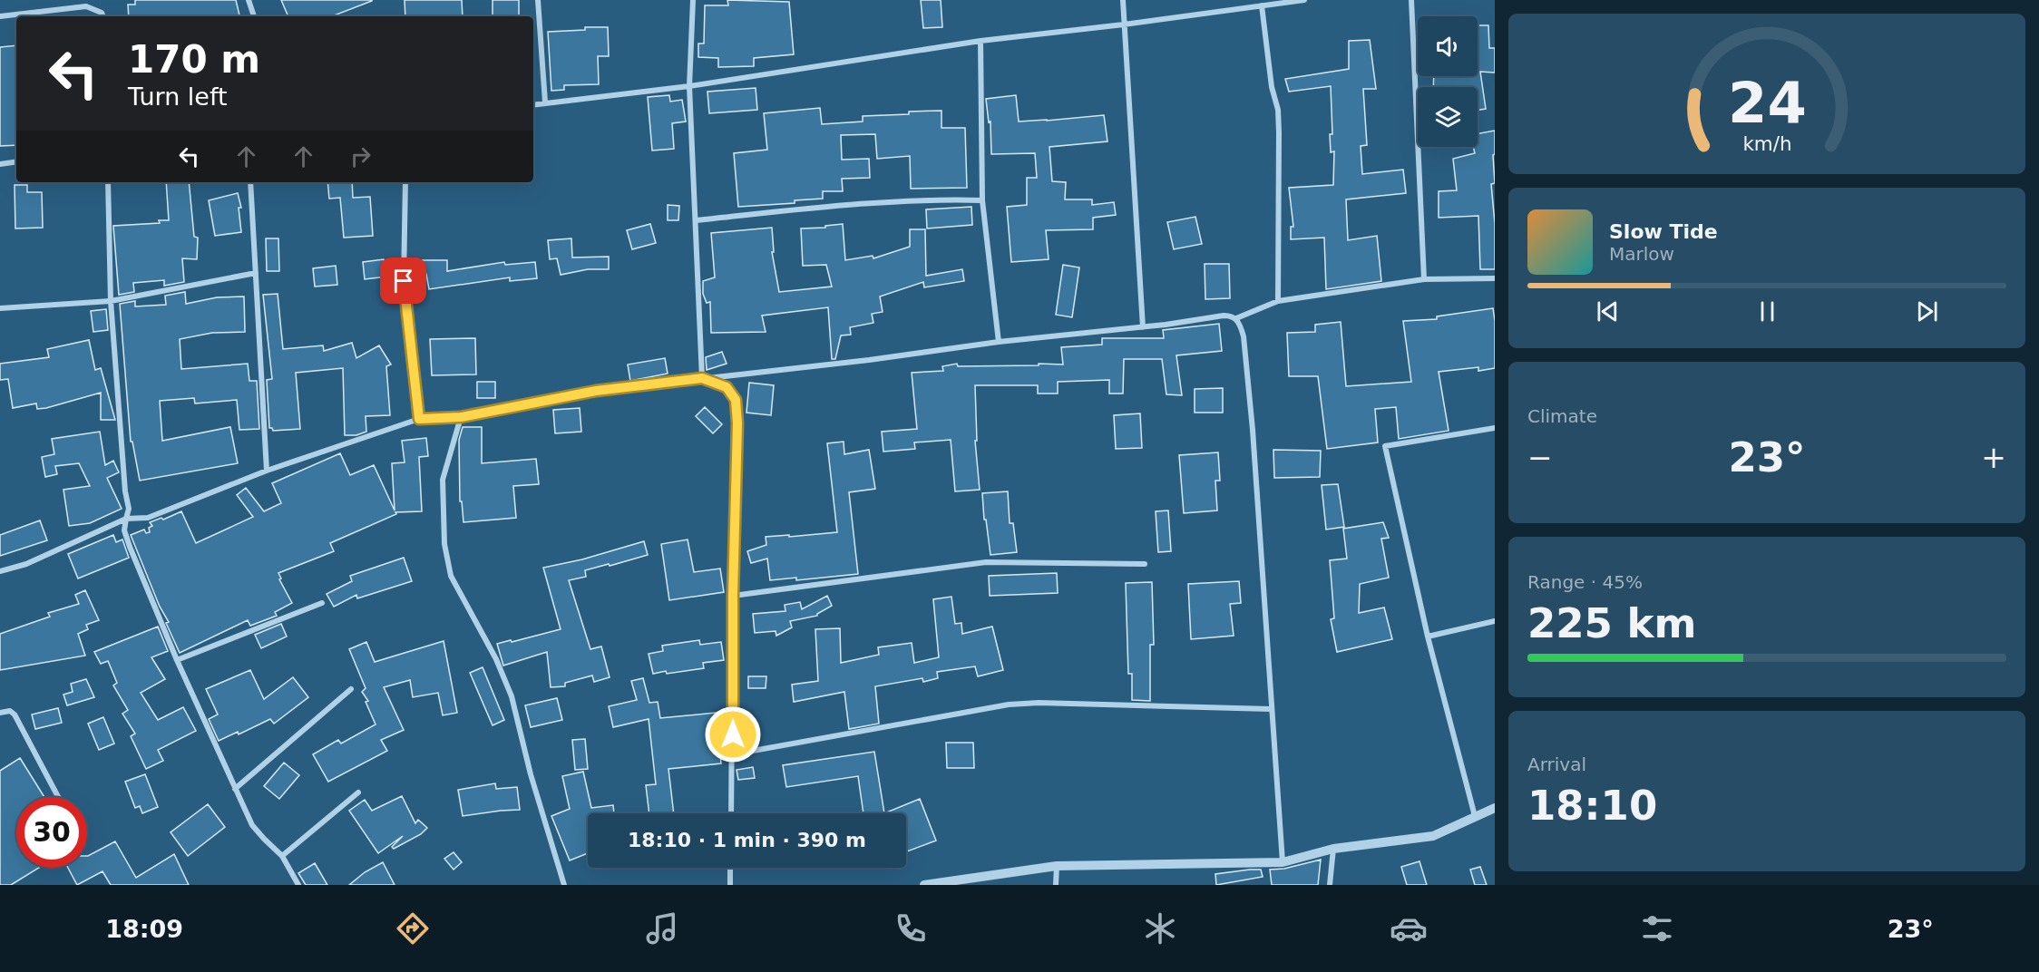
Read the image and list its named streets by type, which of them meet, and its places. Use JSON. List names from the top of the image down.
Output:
{
  "page": {
    "turn": ["170 m", "Turn left"],
    "song": ["Slow Tide", "Marlow"],
    "tile": [
      "Climate",
      ["Range · 45%", "225 km"],
      ["Arrival", "18:10"]
    ],
    "heat": ["−", "23°", "+"],
    "limit": "30",
    "trip": "18:10 · 1 min · 390 m",
    "tabs": ["18:09", "23°"],
    "gauge": ["24", "km/h"]
  }
}
